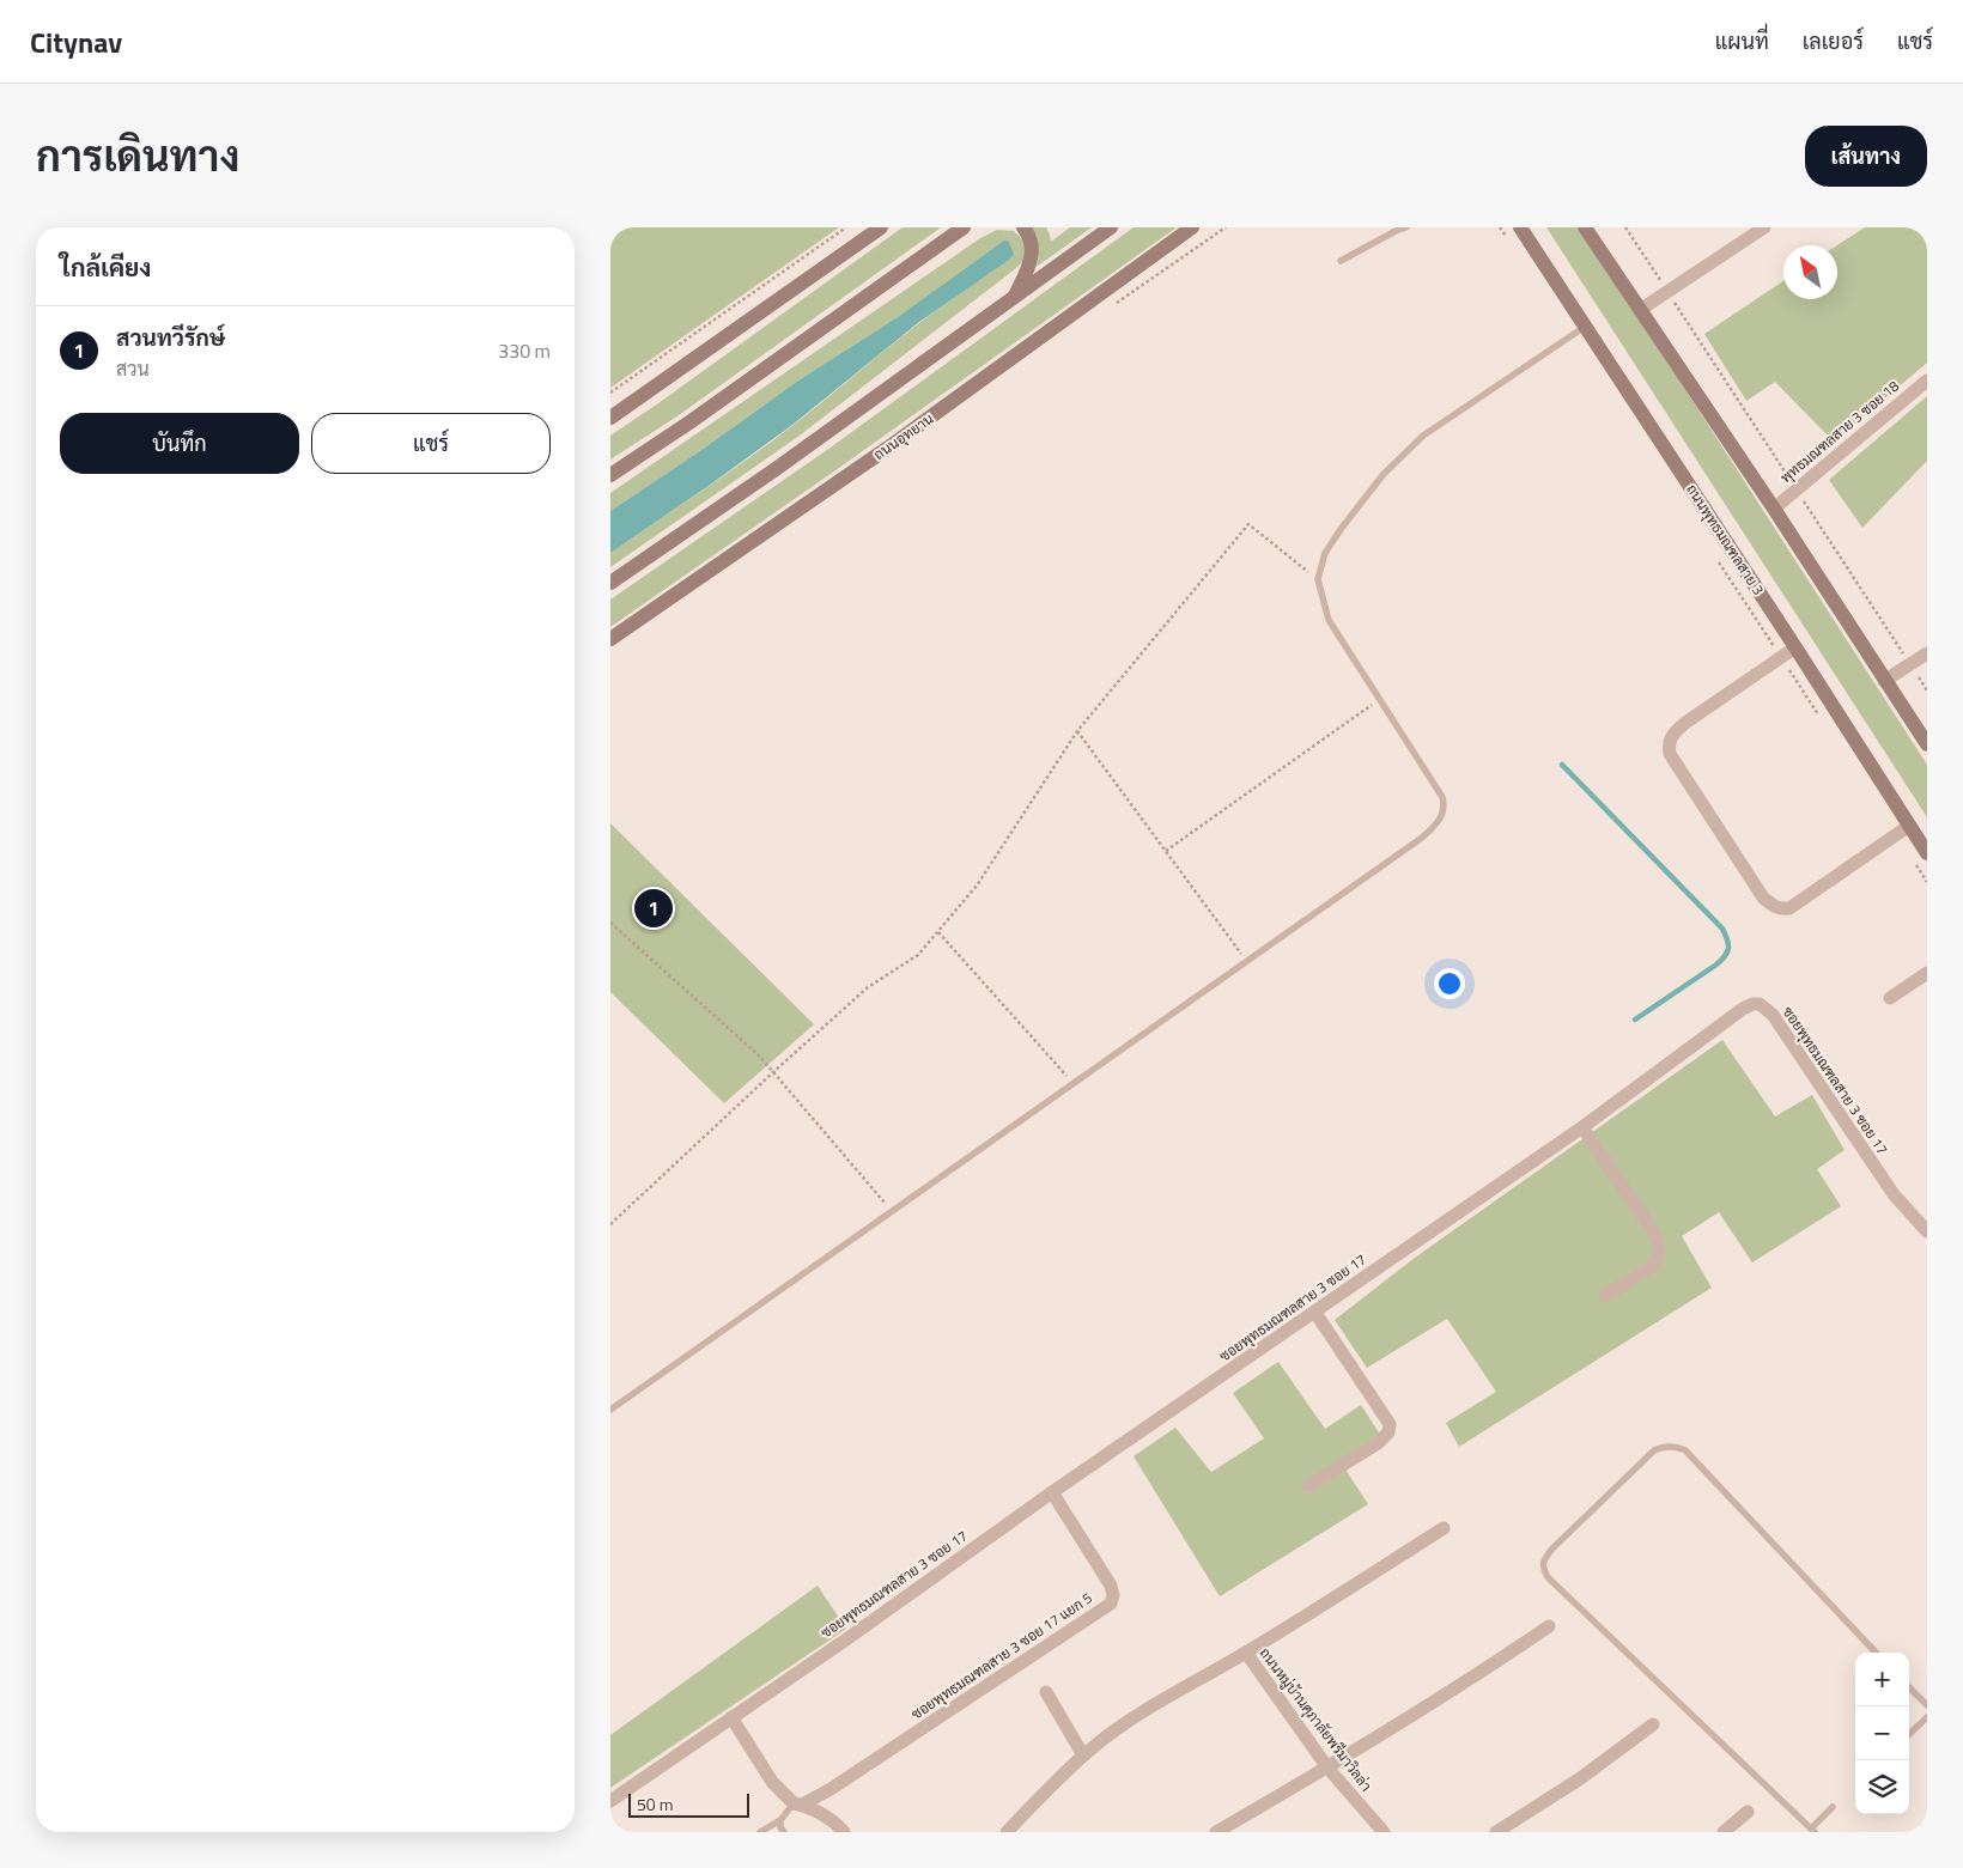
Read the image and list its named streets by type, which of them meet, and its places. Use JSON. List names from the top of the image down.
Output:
{
  "streets": {
    "main road": ["ถนนอุทยาน", "ถนนพุทธมณฑลสาย 3"],
    "street": [
      "พุทธมณฑลสาย 3 ซอย 18",
      "ซอยพุทธมณฑลสาย 3 ซอย 17",
      "ซอยพุทธมณฑลสาย 3 ซอย 17 แยก 5",
      "ถนนหมู่บ้านศุภาลัยพรีมาวิลล่า"
    ]
  },
  "crossings": [
    ["ซอยพุทธมณฑลสาย 3 ซอย 17", "ซอยพุทธมณฑลสาย 3 ซอย 17 แยก 5"]
  ],
  "scale_bar": "50 m",
  "north": "top left",
  "page": {
    "header": "Citynav",
    "nav": ["แผนที่", "เลเยอร์", "แชร์"],
    "title": "การเดินทาง",
    "buttons": [
      "เส้นทาง",
      ["บันทึก", "แชร์"]
    ],
    "heading": "ใกล้เคียง",
    "list": [
      {
        "mark": "1",
        "name": "สวนทวีรักษ์",
        "note": "สวน",
        "value": "330 m"
      }
    ],
    "pins": "1",
    "map_buttons": ["+", "−"],
    "scale": "50 m"
  }
}
